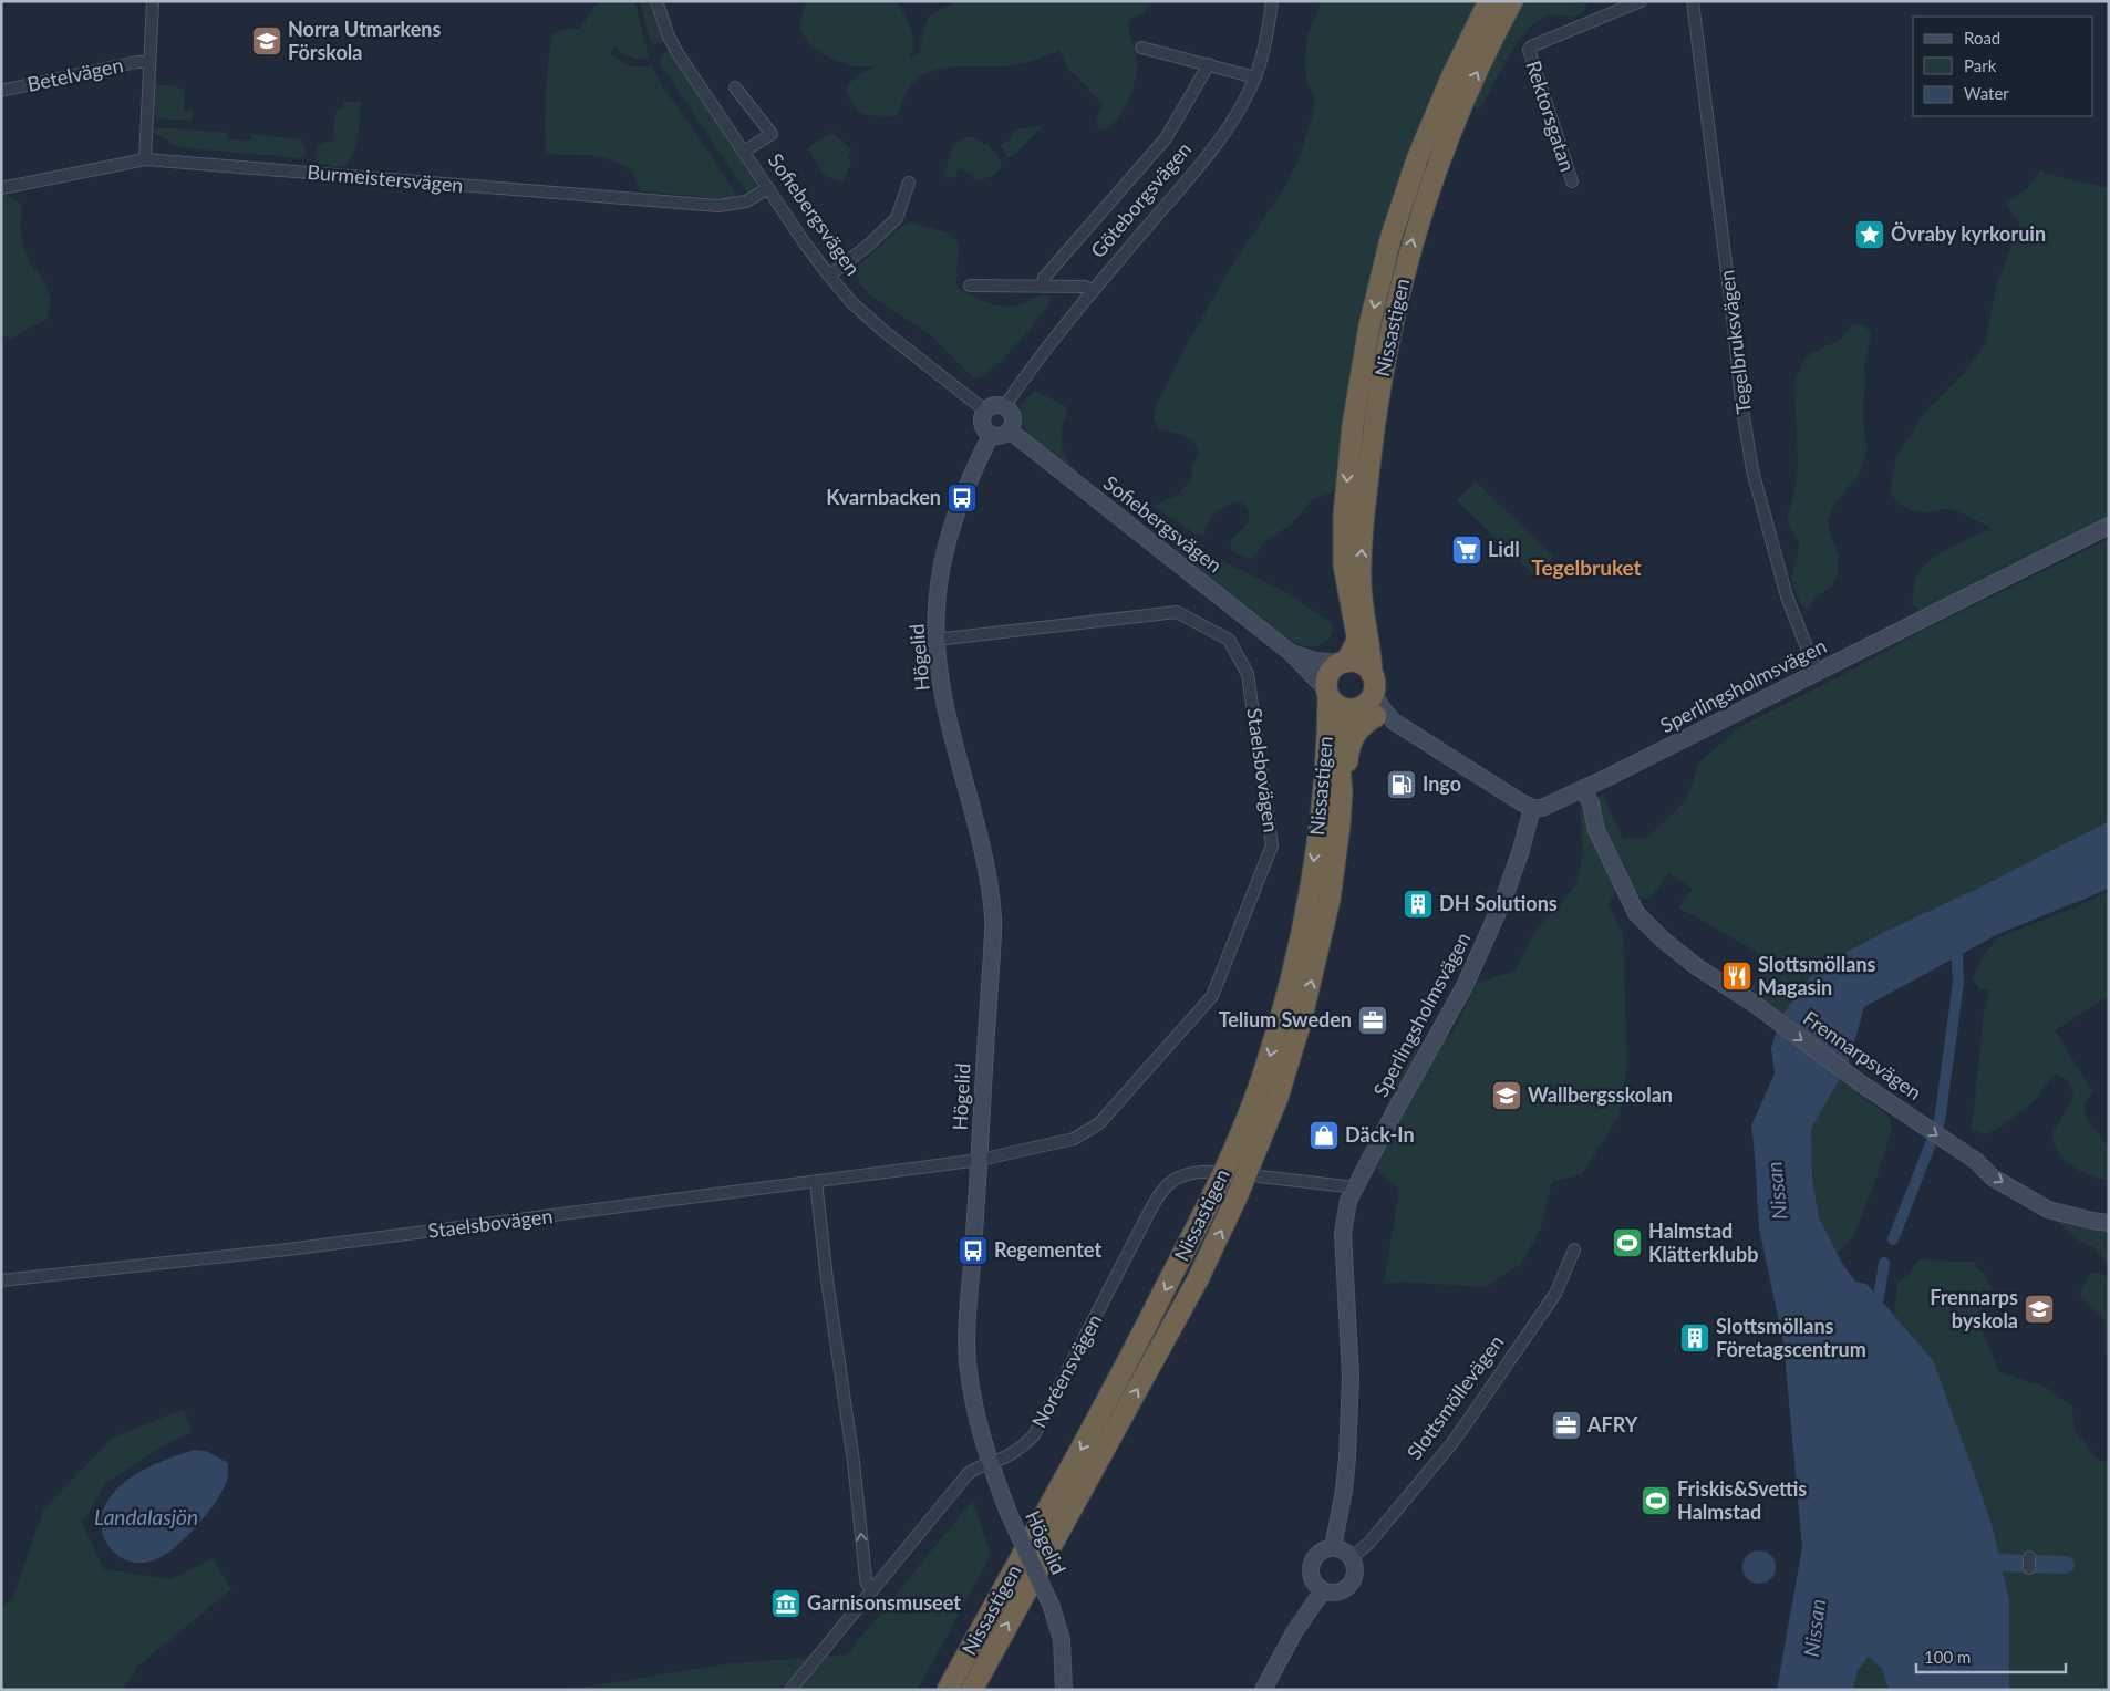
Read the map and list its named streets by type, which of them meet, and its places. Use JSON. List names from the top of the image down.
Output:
{
  "streets": {
    "highway": ["Nissastigen"],
    "street": [
      "Betelvägen",
      "Rektorsgatan",
      "Burmeistersvägen",
      "Göteborgsvägen",
      "Sofiebergsvägen",
      "Tegelbruksvägen",
      "Högelid",
      "Sperlingsholmsvägen",
      "Staelsbovägen",
      "Frennarpsvägen",
      "Noréensvägen",
      "Slottsmöllevägen"
    ]
  },
  "crossings": [
    ["Burmeistersvägen", "Sofiebergsvägen"],
    ["Göteborgsvägen", "Sofiebergsvägen"],
    ["Göteborgsvägen", "Högelid"],
    ["Sofiebergsvägen", "Nissastigen"],
    ["Sofiebergsvägen", "Högelid"],
    ["Tegelbruksvägen", "Sperlingsholmsvägen"],
    ["Högelid", "Staelsbovägen"],
    ["Högelid", "Noréensvägen"],
    ["Sperlingsholmsvägen", "Frennarpsvägen"],
    ["Sperlingsholmsvägen", "Slottsmöllevägen"]
  ],
  "one_way": ["Frennarpsvägen"],
  "districts": ["Tegelbruket"],
  "water": ["Nissan", "Landalasjön"],
  "places": {
    "school or university": ["Norra Utmarkens Förskola", "Wallbergsskolan", "Frennarps byskola"],
    "place": ["Övraby kyrkoruin"],
    "bus stop": ["Kvarnbacken", "Regementet"],
    "supermarket": ["Lidl"],
    "fuel station": ["Ingo"],
    "building": ["DH Solutions", "Slottsmöllans Företagscentrum"],
    "restaurant": ["Slottsmöllans Magasin"],
    "office": ["Telium Sweden", "AFRY"],
    "shop": ["Däck-In"],
    "sports": ["Halmstad Klätterklubb", "Friskis&Svettis Halmstad"],
    "museum": ["Garnisonsmuseet"]
  },
  "legend": ["Road", "Park", "Water"],
  "scale_bar": "100 m"
}
